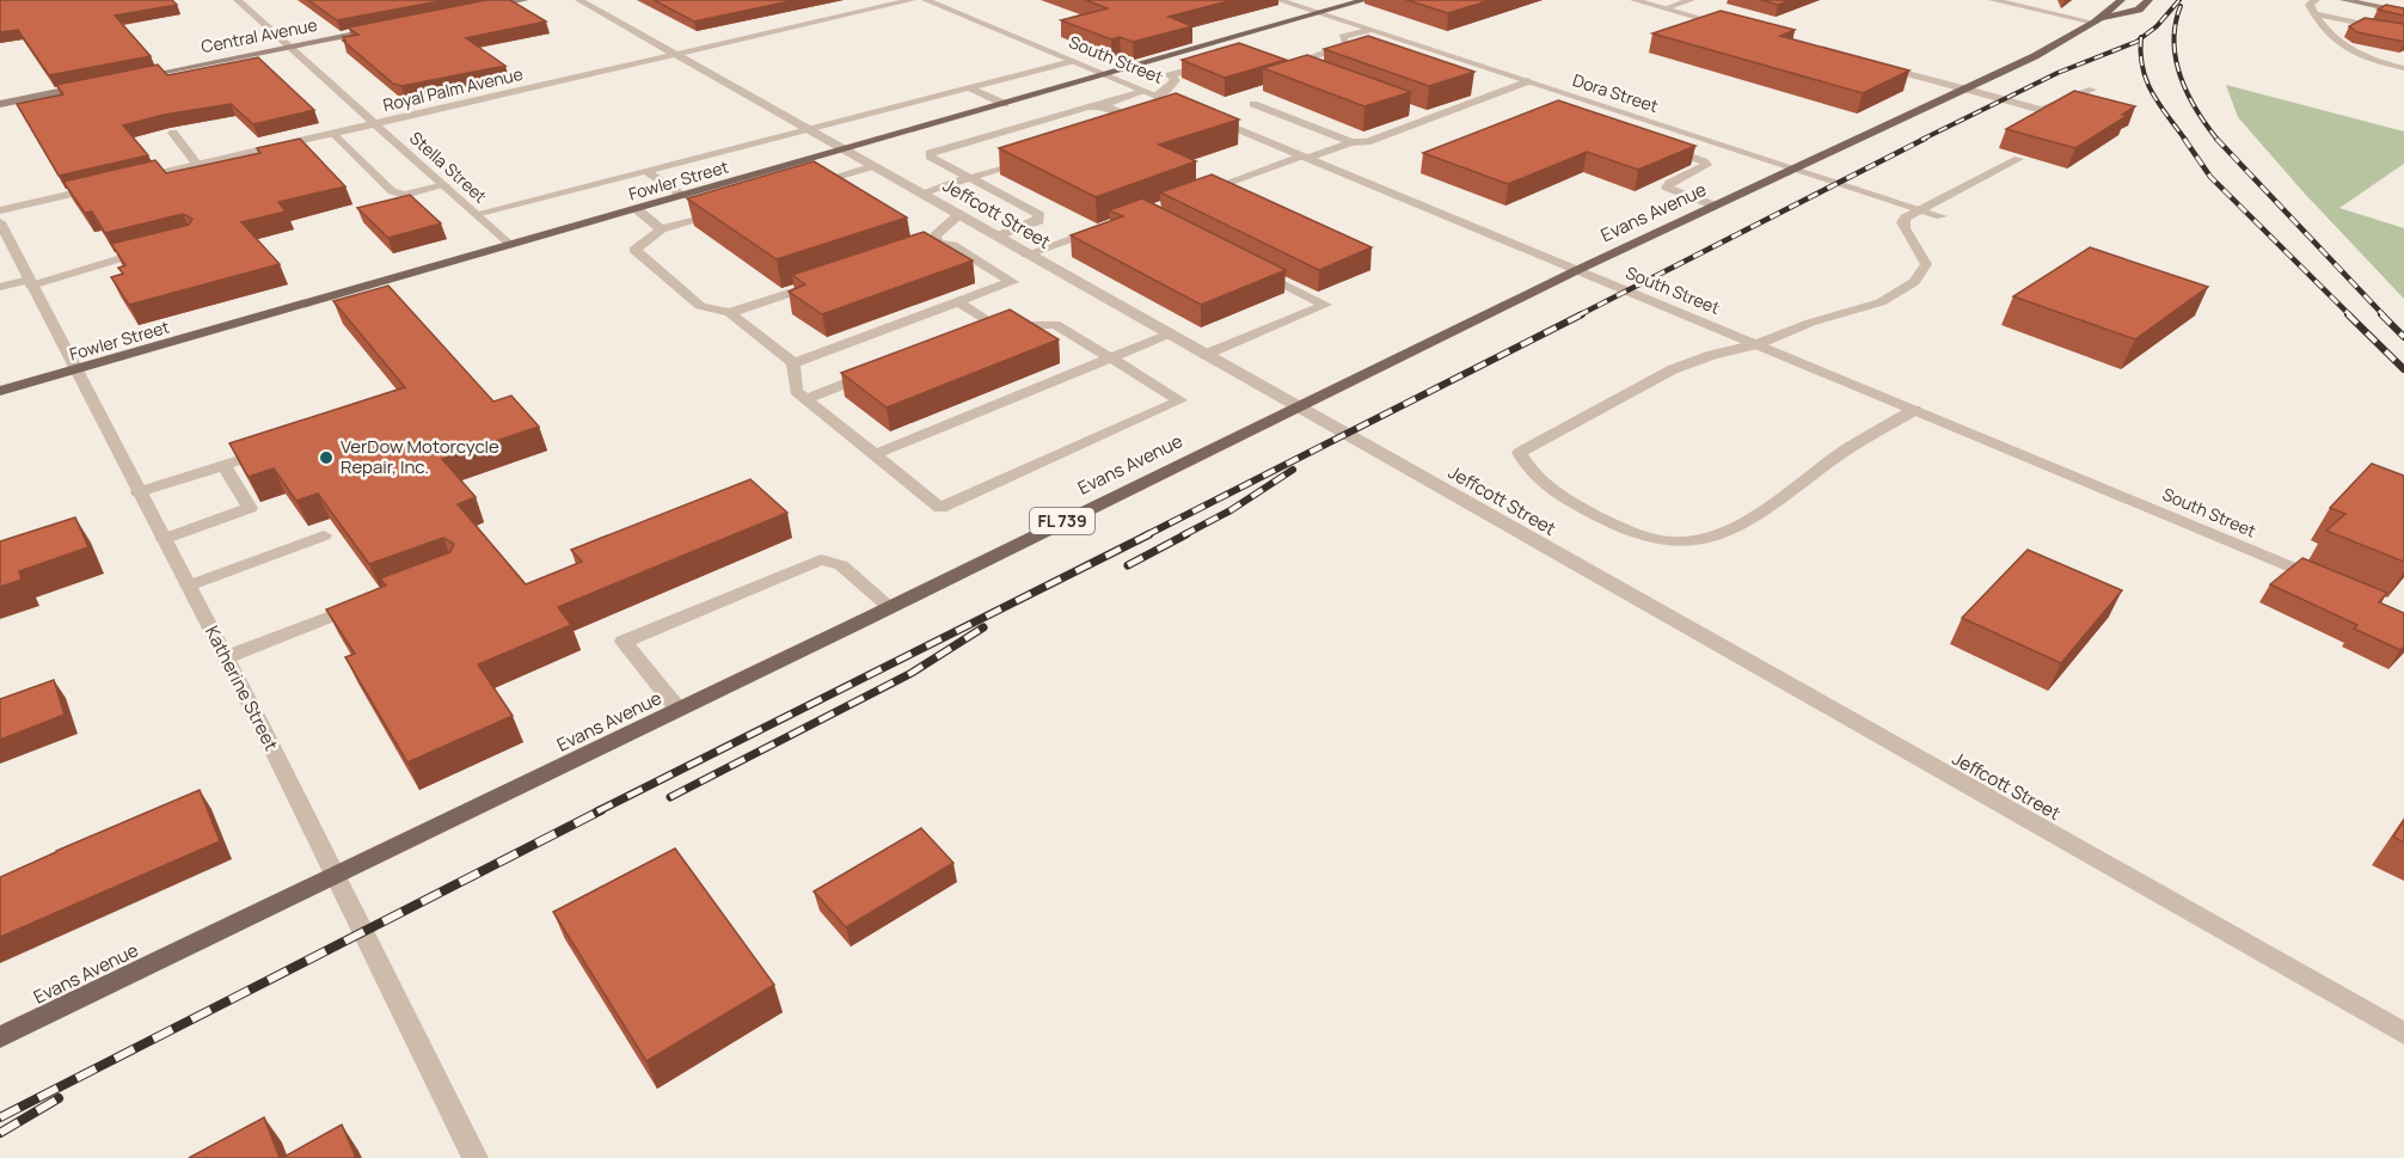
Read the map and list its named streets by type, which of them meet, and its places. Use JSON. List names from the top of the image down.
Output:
{
  "streets": {
    "main road": ["Fowler Street", "Evans Avenue", "FL 739"],
    "street": [
      "Central Avenue",
      "South Street",
      "Royal Palm Avenue",
      "Dora Street",
      "Stella Street",
      "Jeffcott Street",
      "Katherine Street"
    ]
  },
  "crossings": [
    ["Central Avenue", "Stella Street"],
    ["South Street", "Fowler Street"],
    ["South Street", "Evans Avenue"],
    ["Royal Palm Avenue", "Stella Street"],
    ["Royal Palm Avenue", "Jeffcott Street"],
    ["Dora Street", "Fowler Street"],
    ["Dora Street", "Evans Avenue"],
    ["Stella Street", "Fowler Street"],
    ["Fowler Street", "Jeffcott Street"],
    ["Fowler Street", "Katherine Street"],
    ["Evans Avenue", "Jeffcott Street"],
    ["Evans Avenue", "Katherine Street"]
  ],
  "places": ["VerDow Motorcycle Repair, Inc."]
}
